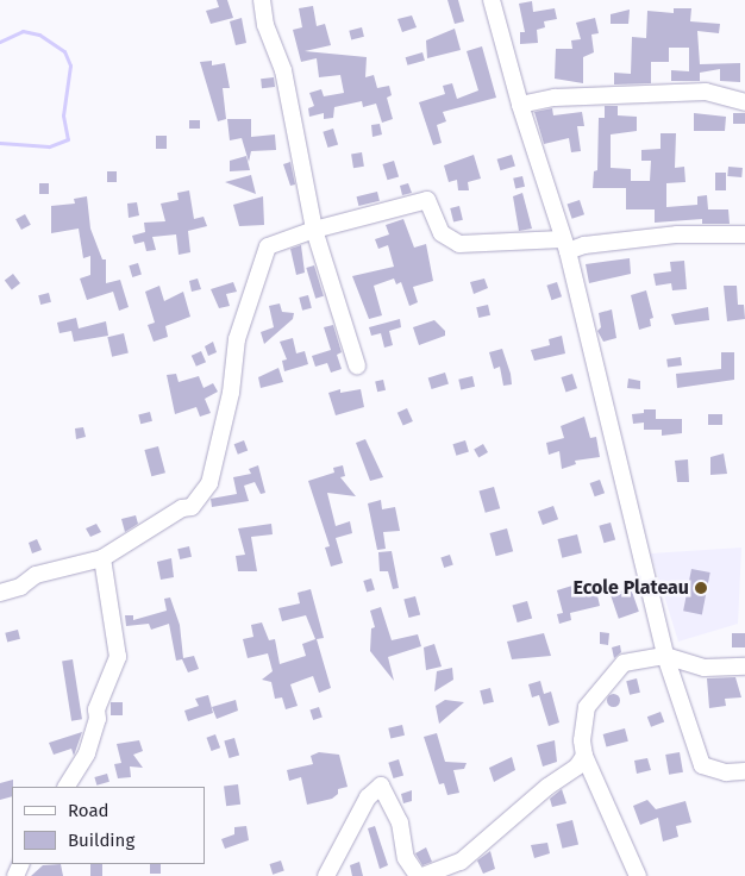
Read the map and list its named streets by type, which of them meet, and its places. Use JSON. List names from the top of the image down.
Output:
{
  "places": ["Ecole Plateau"],
  "legend": ["Road", "Building"]
}
